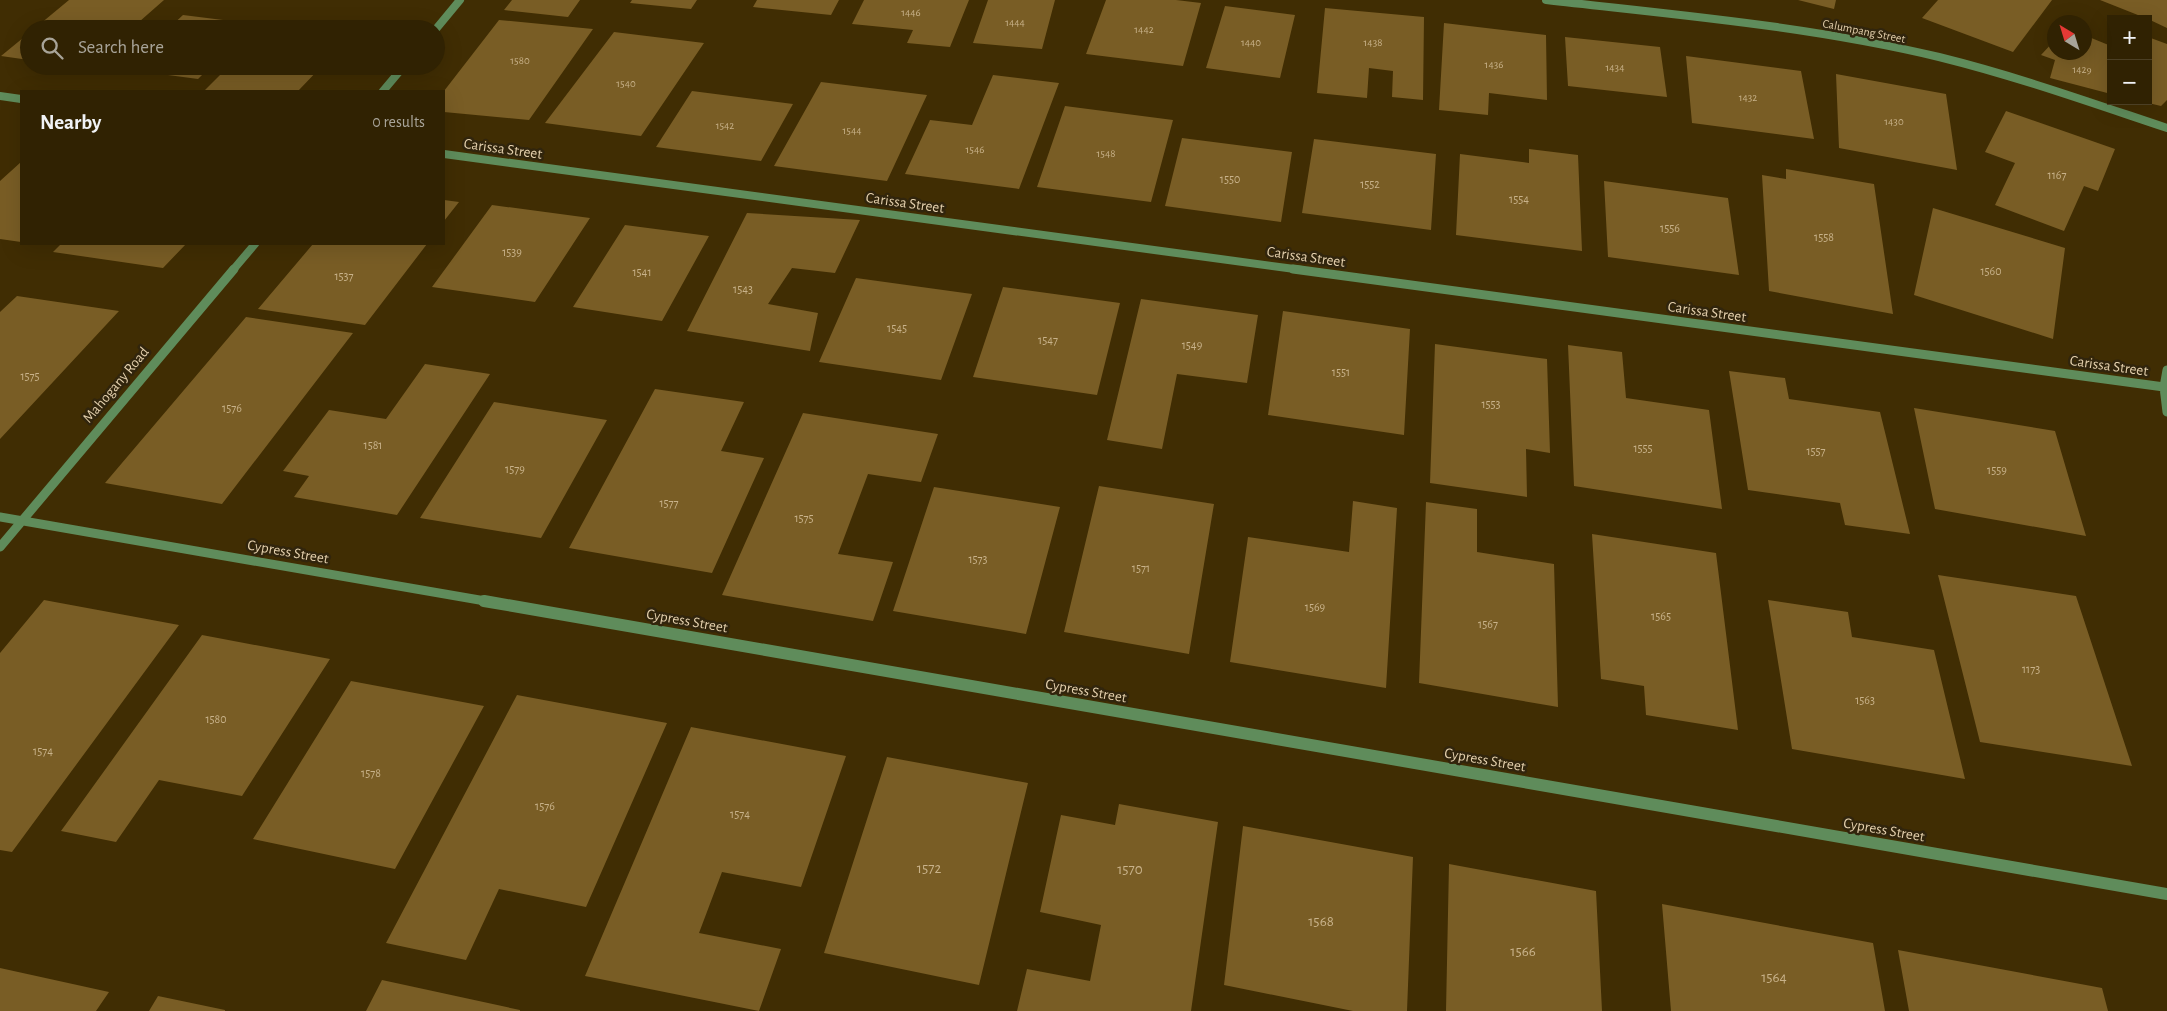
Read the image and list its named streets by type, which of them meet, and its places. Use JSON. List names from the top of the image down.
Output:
{
  "streets": {
    "street": [
      "Calumpang Street",
      "Carissa Street",
      "Mahogany Road",
      "Cypress Street"
    ]
  },
  "crossings": [
    ["Mahogany Road", "Cypress Street"]
  ],
  "house_numbers": [
    "1446",
    "1444",
    "1442",
    "1440",
    "1438",
    "1580",
    "1436",
    "1434",
    "1429",
    "1540",
    "1432",
    "1430",
    "1542",
    "1544",
    "1546",
    "1548",
    "1167",
    "1550",
    "1552",
    "1554",
    "1556",
    "1558",
    "1539",
    "1560",
    "1541",
    "1537",
    "1543",
    "1545",
    "1547",
    "1549",
    "1551",
    "1575",
    "1553",
    "1576",
    "1581",
    "1555",
    "1557",
    "1579",
    "1559",
    "1577",
    "1575",
    "1573",
    "1571",
    "1569",
    "1565",
    "1567",
    "1173",
    "1563",
    "1580",
    "1574",
    "1578",
    "1576",
    "1574",
    "1572",
    "1570",
    "1568",
    "1566",
    "1564"
  ],
  "north": "top left",
  "page": {
    "map_buttons": ["+", "−"],
    "search": "Search here",
    "heading": ["Nearby", "0 results"]
  }
}
